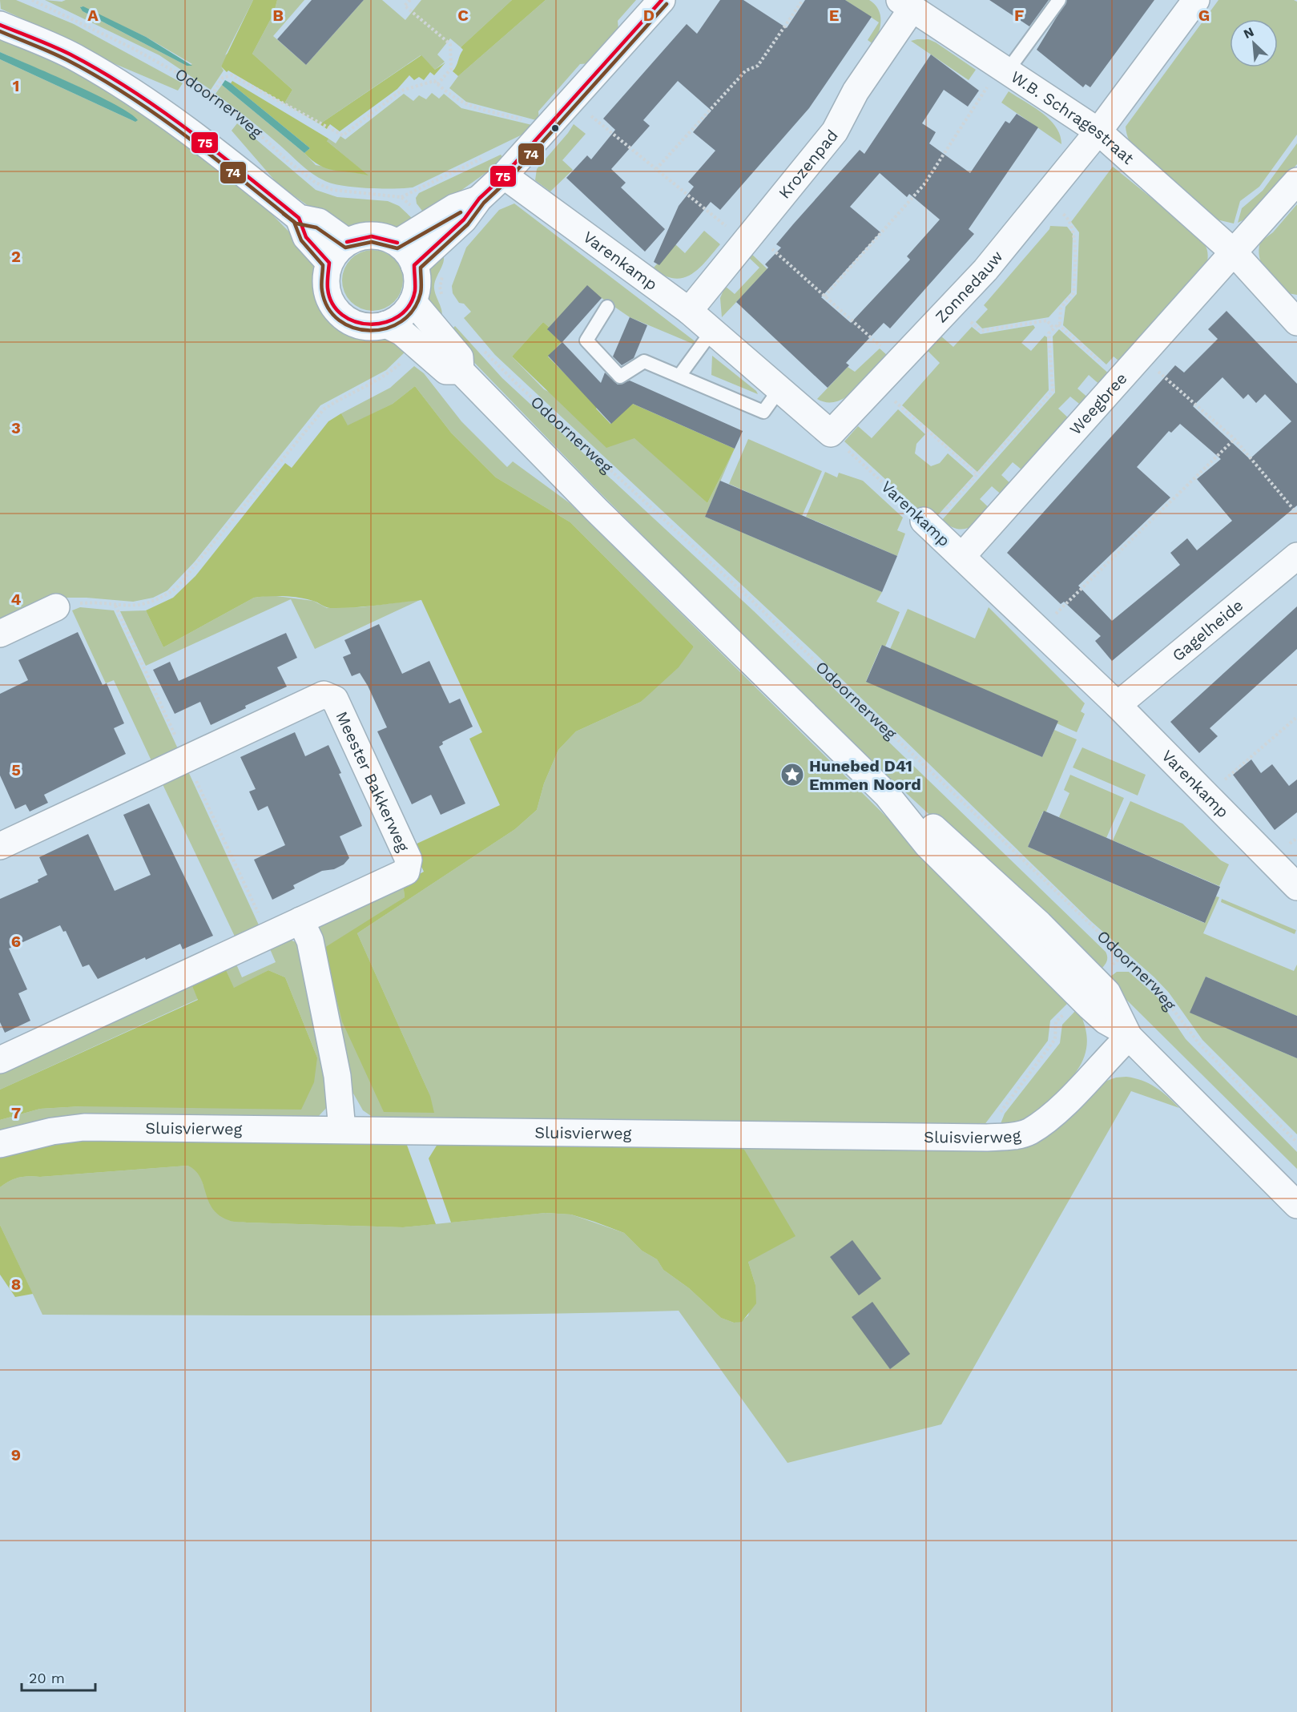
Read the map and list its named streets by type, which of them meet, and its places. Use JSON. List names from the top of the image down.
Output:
{
  "streets": {
    "street": [
      "Odoornerweg",
      "W.B. Schragestraat",
      "Krozenpad",
      "Varenkamp",
      "Zonnedauw",
      "Weegbree",
      "Gagelheide",
      "Meester Bakkerweg",
      "Sluisvierweg"
    ]
  },
  "crossings": [
    ["Odoornerweg", "Sluisvierweg"],
    ["W.B. Schragestraat", "Krozenpad"],
    ["W.B. Schragestraat", "Zonnedauw"],
    ["W.B. Schragestraat", "Weegbree"],
    ["Krozenpad", "Varenkamp"],
    ["Varenkamp", "Zonnedauw"],
    ["Varenkamp", "Weegbree"],
    ["Varenkamp", "Gagelheide"]
  ],
  "places": {
    "place": ["Hunebed D41 Emmen Noord"]
  },
  "lines": ["transit line 75", "transit line 74"],
  "scale_bar": "20 m",
  "north": "top left",
  "grid": {
    "columns": [
      "A",
      "B",
      "C",
      "D",
      "E",
      "F",
      "G"
    ],
    "rows": [
      "1",
      "2",
      "3",
      "4",
      "5",
      "6",
      "7",
      "8",
      "9"
    ]
  }
}
